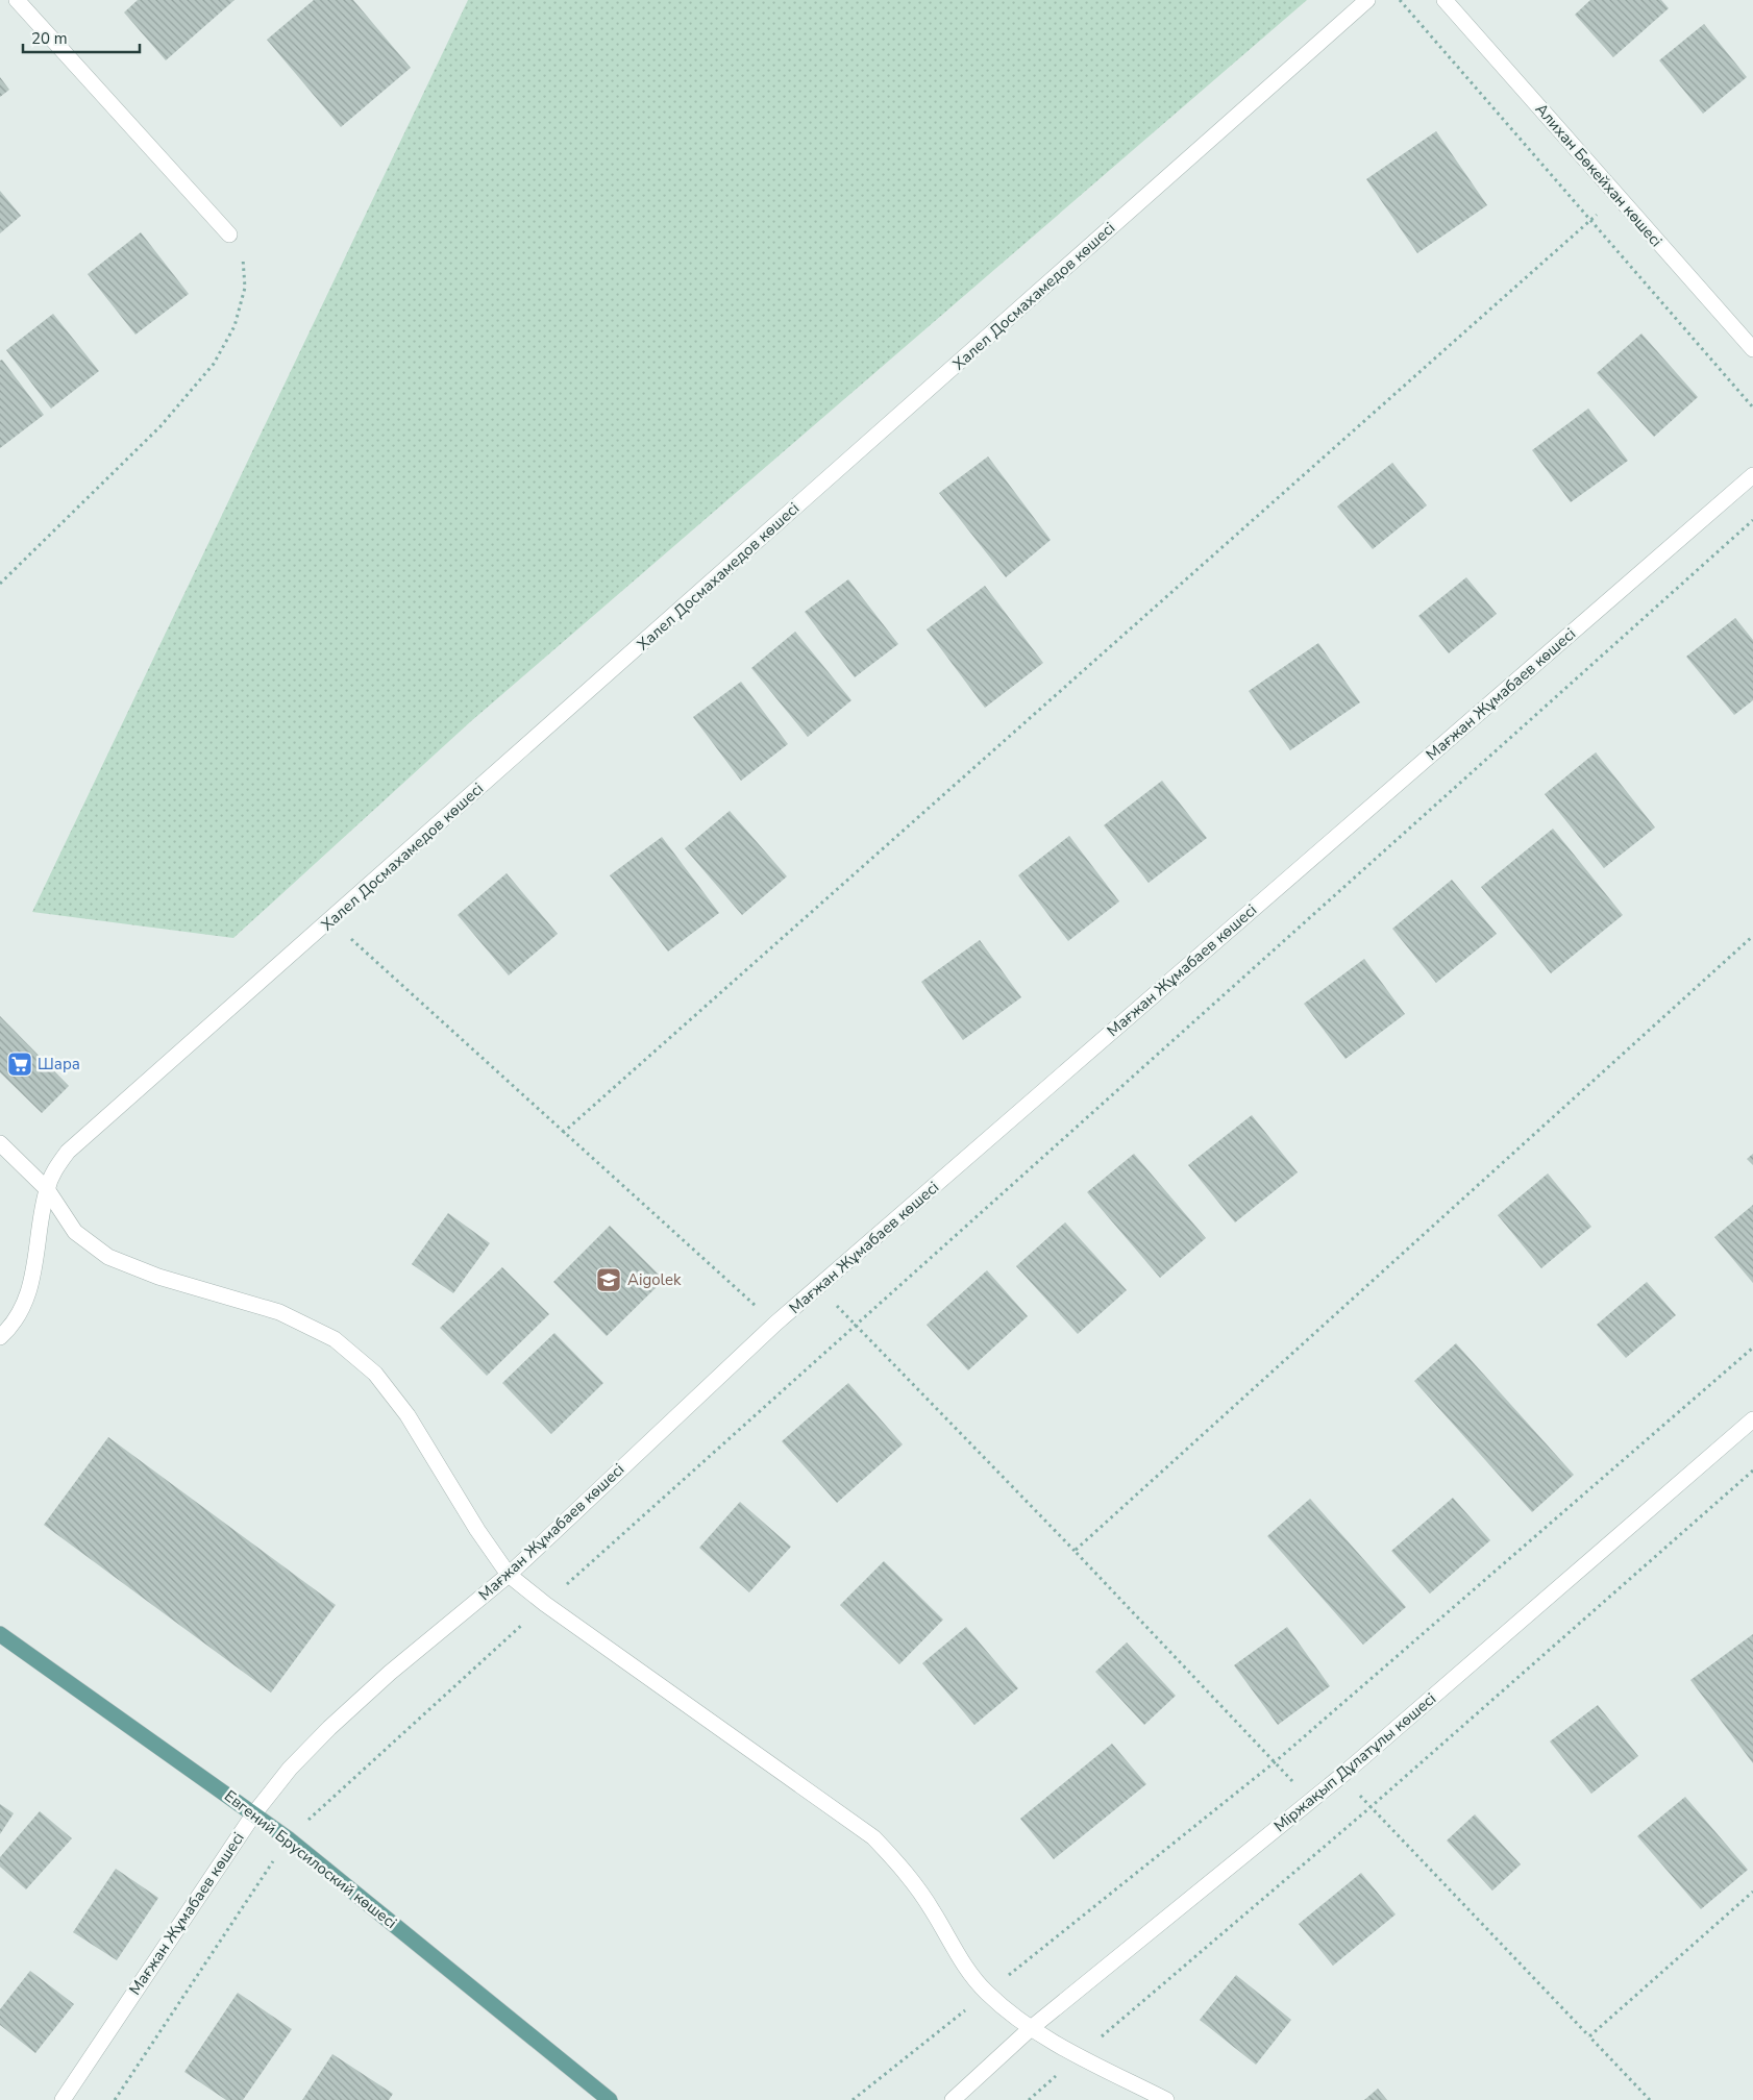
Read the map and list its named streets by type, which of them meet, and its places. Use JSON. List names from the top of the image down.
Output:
{
  "streets": {
    "main road": ["Евгений Брусилоский көшесі"],
    "street": [
      "Алихан Бөкейхан көшесі",
      "Халел Досмахамедов көшесі",
      "Мағжан Жұмабаев көшесі",
      "Міржақып Дұлатұлы көшесі"
    ]
  },
  "crossings": [
    ["Мағжан Жұмабаев көшесі", "Евгений Брусилоский көшесі"]
  ],
  "places": {
    "supermarket": ["Шара"],
    "school or university": ["Aigolek"]
  },
  "scale_bar": "20 m"
}
